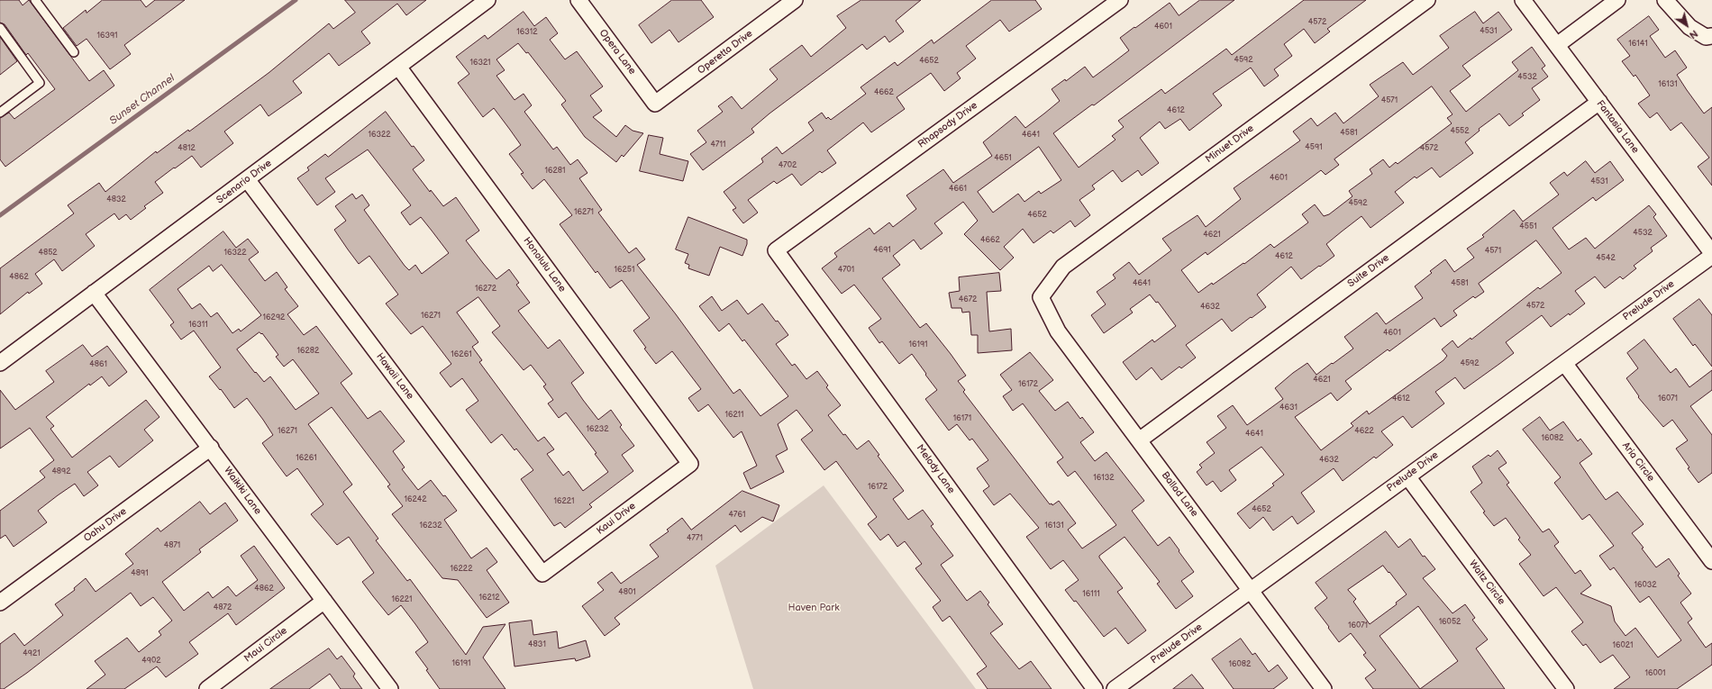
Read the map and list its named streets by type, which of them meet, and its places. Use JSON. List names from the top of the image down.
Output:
{
  "streets": {
    "street": [
      "Opera Lane",
      "Operetta Drive",
      "Rhapsody Drive",
      "Fantasia Lane",
      "Minuet Drive",
      "Scenario Drive",
      "Honolulu Lane",
      "Suite Drive",
      "Prelude Drive",
      "Hawaii Lane",
      "Aria Circle",
      "Melody Lane",
      "Waikiki Lane",
      "Ballad Lane",
      "Kaui Drive",
      "Oahu Drive",
      "Waltz Circle",
      "Maui Circle"
    ]
  },
  "crossings": [
    ["Opera Lane", "Operetta Drive"],
    ["Rhapsody Drive", "Melody Lane"],
    ["Fantasia Lane", "Suite Drive"],
    ["Fantasia Lane", "Prelude Drive"],
    ["Minuet Drive", "Ballad Lane"],
    ["Scenario Drive", "Honolulu Lane"],
    ["Scenario Drive", "Hawaii Lane"],
    ["Scenario Drive", "Waikiki Lane"],
    ["Honolulu Lane", "Kaui Drive"],
    ["Suite Drive", "Ballad Lane"],
    ["Prelude Drive", "Aria Circle"],
    ["Prelude Drive", "Ballad Lane"],
    ["Prelude Drive", "Waltz Circle"],
    ["Hawaii Lane", "Kaui Drive"],
    ["Waikiki Lane", "Oahu Drive"],
    ["Waikiki Lane", "Maui Circle"]
  ],
  "water": ["Sunset Channel"],
  "parks": ["Haven Park"],
  "house_numbers": [
    "4572",
    "4601",
    "4531",
    "16312",
    "16391",
    "16141",
    "4592",
    "4652",
    "16321",
    "4532",
    "16131",
    "4662",
    "4571",
    "4612",
    "4552",
    "4581",
    "16322",
    "4641",
    "4711",
    "4591",
    "4812",
    "4572",
    "4651",
    "4702",
    "16281",
    "4601",
    "4531",
    "4661",
    "4832",
    "4592",
    "16271",
    "4652",
    "4551",
    "4532",
    "4621",
    "4662",
    "4691",
    "4571",
    "4852",
    "16322",
    "4612",
    "4542",
    "16251",
    "4701",
    "4862",
    "4641",
    "4581",
    "16272",
    "4672",
    "4572",
    "4632",
    "16271",
    "16292",
    "16311",
    "4601",
    "16191",
    "16282",
    "16261",
    "4592",
    "4861",
    "4621",
    "16172",
    "4612",
    "16071",
    "4631",
    "16211",
    "16171",
    "16232",
    "16271",
    "4622",
    "4641",
    "16082",
    "16261",
    "4632",
    "4892",
    "16132",
    "16172",
    "16242",
    "16221",
    "4652",
    "4761",
    "16232",
    "16131",
    "4771",
    "4871",
    "16222",
    "4891",
    "16032",
    "4862",
    "4801",
    "16111",
    "16212",
    "16221",
    "4872",
    "16052",
    "16071",
    "4831",
    "16021",
    "4921",
    "4902",
    "16191",
    "16082",
    "16001"
  ],
  "north": "bottom right"
}
